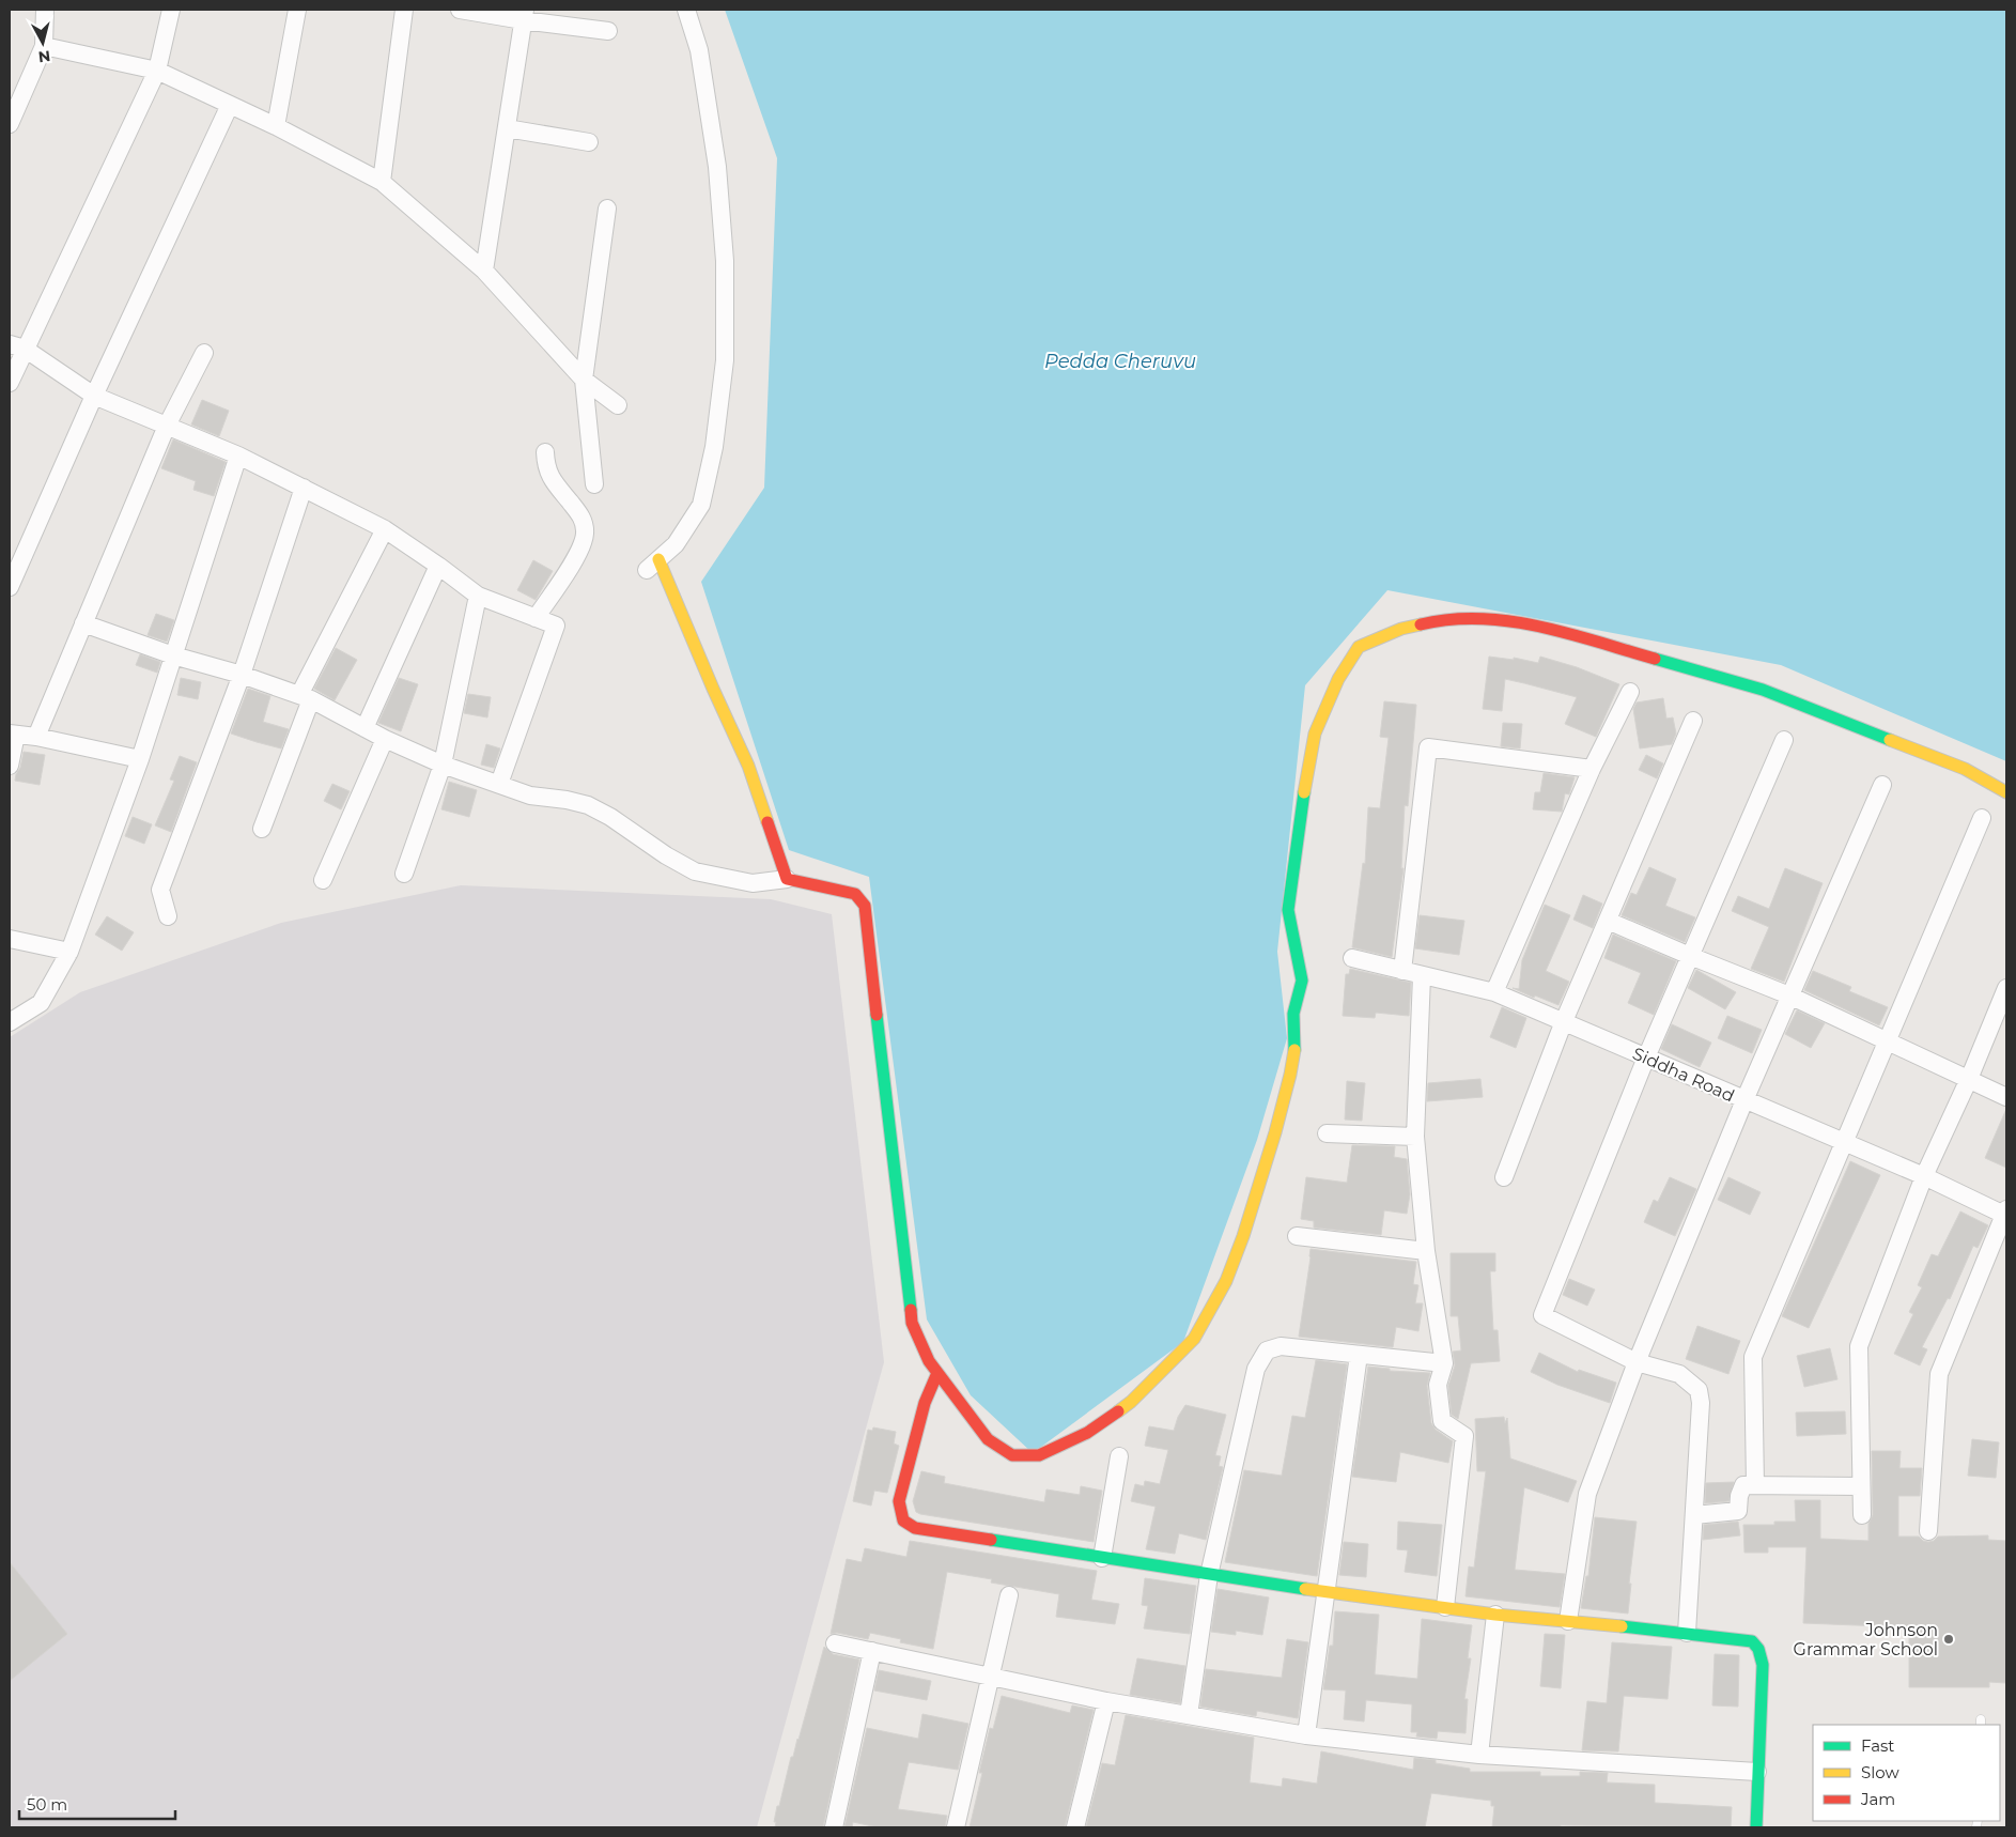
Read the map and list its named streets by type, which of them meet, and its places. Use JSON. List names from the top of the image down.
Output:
{
  "streets": {
    "street": ["Siddha Road"]
  },
  "water": ["Pedda Cheruvu"],
  "places": ["Johnson Grammar School"],
  "legend": ["Fast", "Slow", "Jam"],
  "scale_bar": "50 m",
  "north": "bottom"
}
